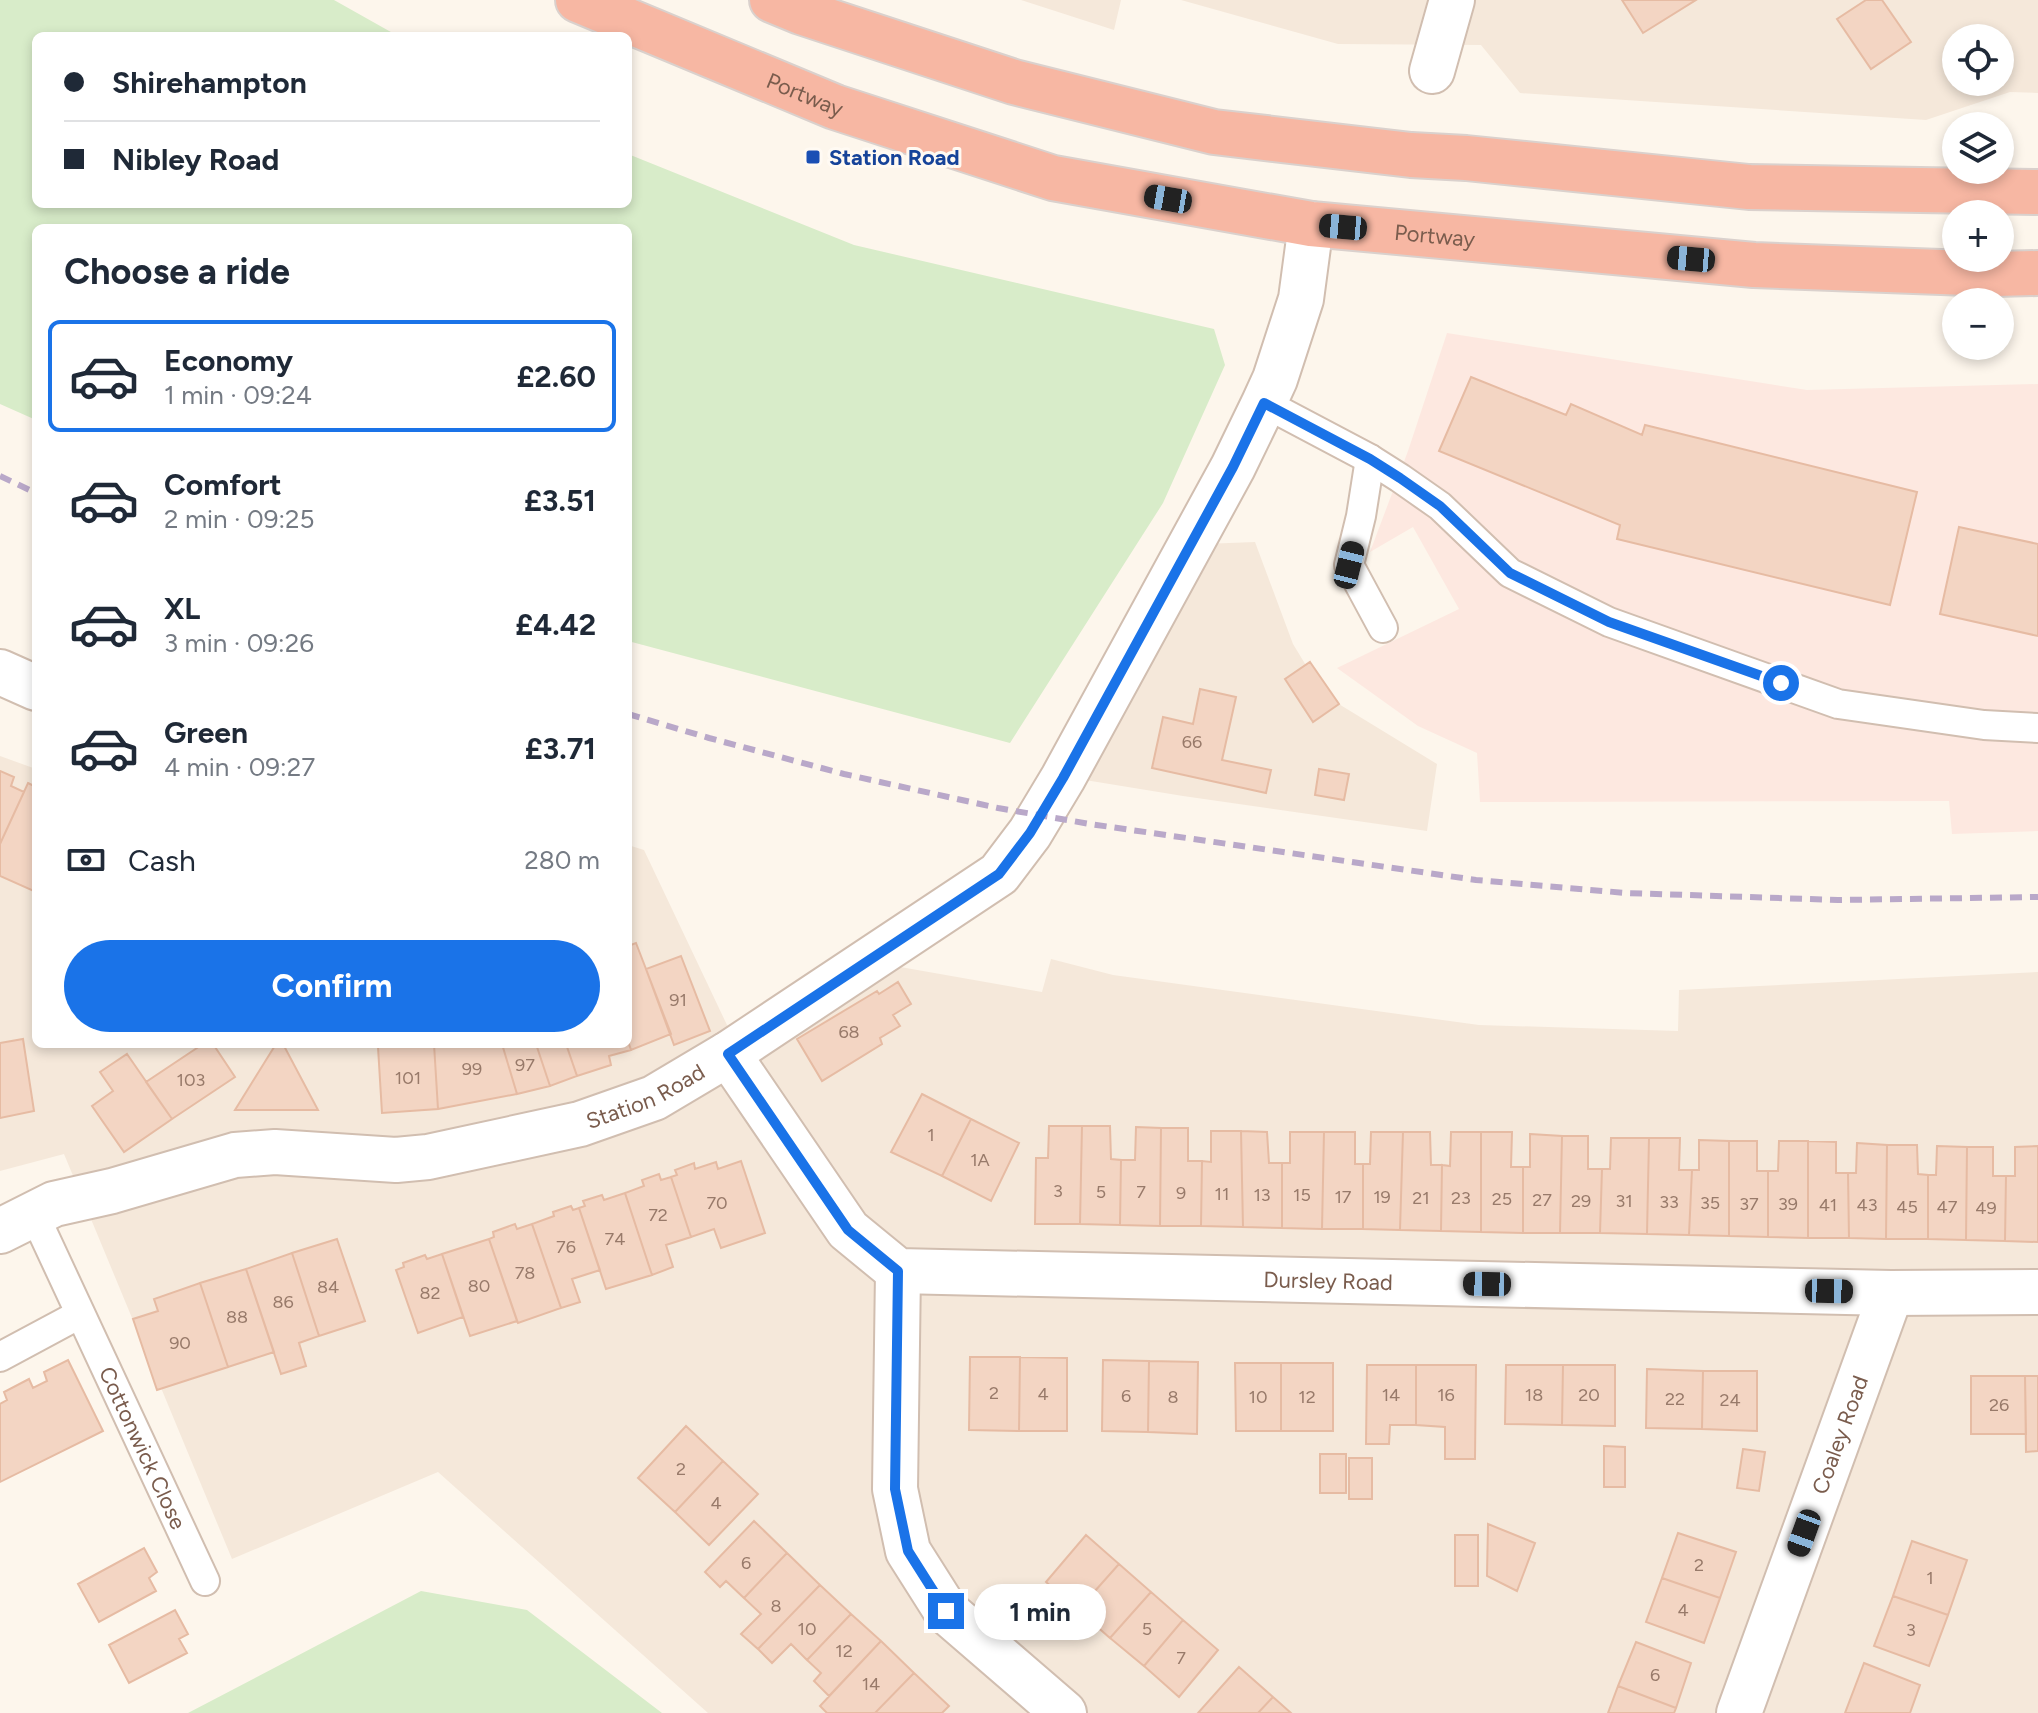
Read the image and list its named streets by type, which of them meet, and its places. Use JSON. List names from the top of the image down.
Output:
{
  "streets": {
    "highway": ["Portway"],
    "street": ["Station Road", "Dursley Road", "Coaley Road"],
    "lane": ["Cottonwick Close"]
  },
  "crossings": [
    ["Portway", "Station Road"],
    ["Station Road", "Cottonwick Close"],
    ["Dursley Road", "Coaley Road"]
  ],
  "places": {
    "transit": ["Station Road"]
  },
  "house_numbers": [
    "66",
    "91",
    "68",
    "97",
    "99",
    "101",
    "103",
    "1",
    "1A",
    "3",
    "5",
    "7",
    "9",
    "11",
    "13",
    "15",
    "17",
    "19",
    "21",
    "23",
    "25",
    "27",
    "29",
    "31",
    "33",
    "70",
    "35",
    "37",
    "39",
    "41",
    "43",
    "45",
    "47",
    "49",
    "72",
    "74",
    "76",
    "78",
    "80",
    "84",
    "82",
    "86",
    "88",
    "90",
    "2",
    "4",
    "14",
    "16",
    "18",
    "20",
    "6",
    "8",
    "10",
    "12",
    "22",
    "24",
    "26",
    "2",
    "4",
    "6",
    "2",
    "1",
    "8",
    "4",
    "10",
    "5",
    "3",
    "12",
    "7",
    "6",
    "14"
  ],
  "page": {
    "map_buttons": ["+", "−"],
    "banner": ["Shirehampton", "Nibley Road"],
    "heading": "Choose a ride",
    "list": [
      {
        "name": "Economy",
        "note": "1 min · 09:24",
        "value": "£2.60"
      },
      {
        "name": "Comfort",
        "note": "2 min · 09:25",
        "value": "£3.51"
      },
      {
        "name": "XL",
        "note": "3 min · 09:26",
        "value": "£4.42"
      },
      {
        "name": "Green",
        "note": "4 min · 09:27",
        "value": "£3.71"
      }
    ],
    "pay": ["Cash", "280 m"],
    "buttons": "Confirm",
    "bubble": "1 min"
  }
}
